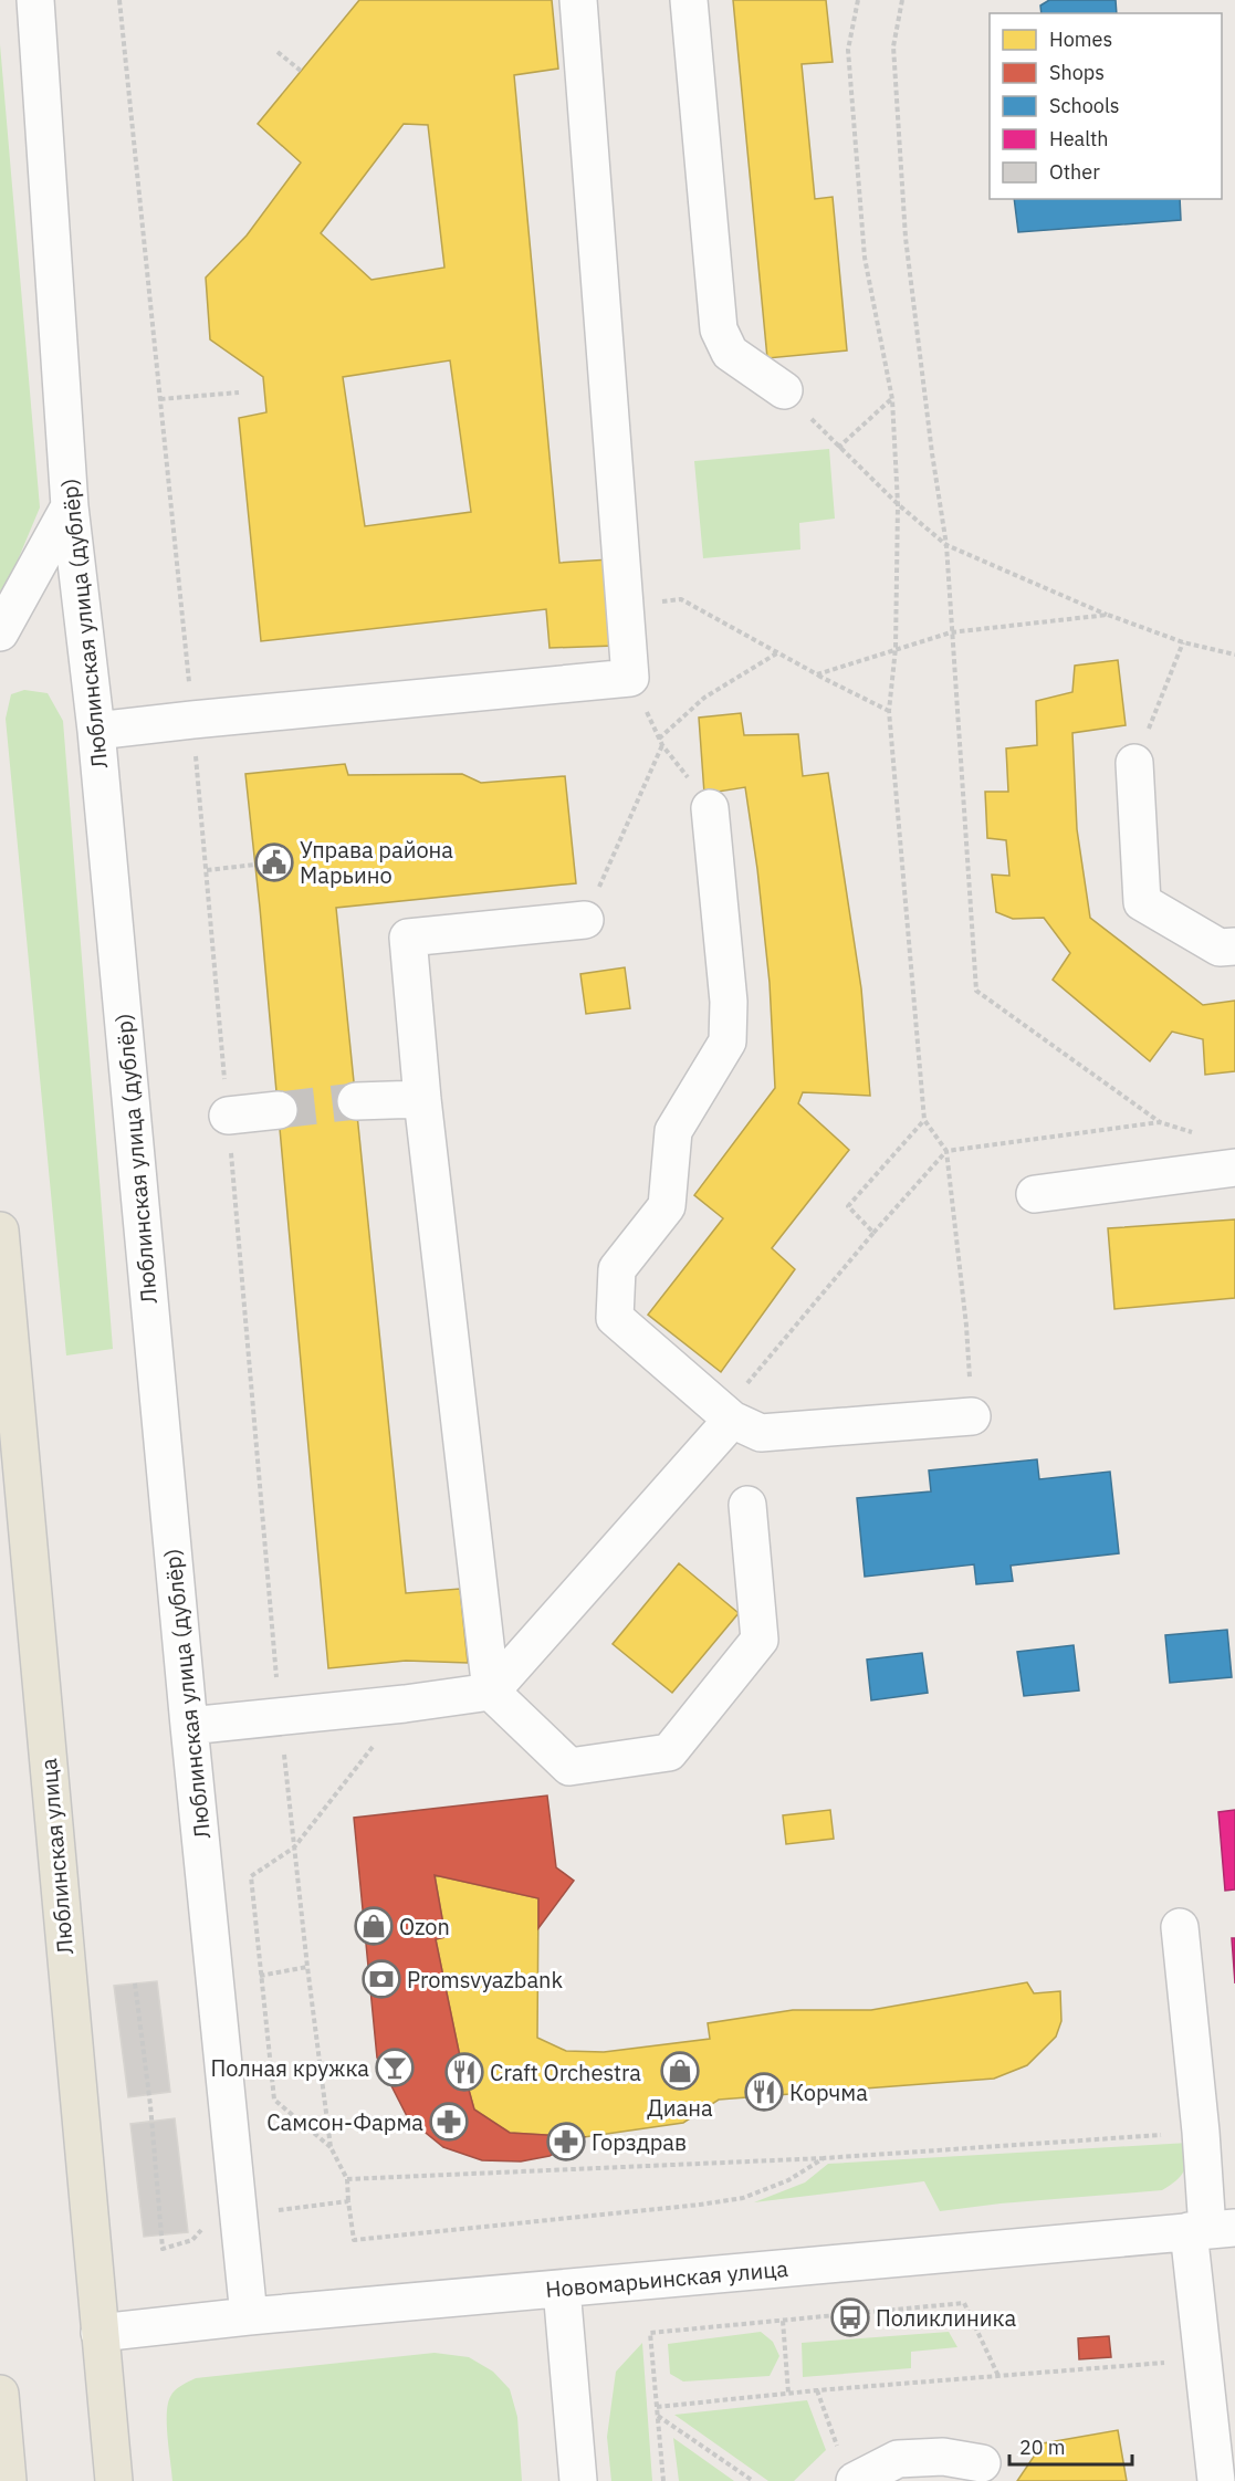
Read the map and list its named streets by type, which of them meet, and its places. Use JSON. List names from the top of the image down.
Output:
{
  "streets": {
    "main road": ["Люблинская улица"],
    "street": ["Люблинская улица (дублёр)", "Новомарьинская улица"]
  },
  "crossings": [
    ["Люблинская улица (дублёр)", "Новомарьинская улица"],
    ["Люблинская улица", "Новомарьинская улица"]
  ],
  "places": {
    "public building": ["Управа района Марьино"],
    "shop": ["Ozon", "Диана"],
    "bank": ["Promsvyazbank"],
    "bar": ["Полная кружка"],
    "restaurant": ["Craft Orchestra", "Корчма"],
    "pharmacy": ["Самсон-Фарма", "Горздрав"],
    "bus stop": ["Поликлиника"]
  },
  "legend": [
    "Homes",
    "Shops",
    "Schools",
    "Health",
    "Other"
  ],
  "scale_bar": "20 m"
}
